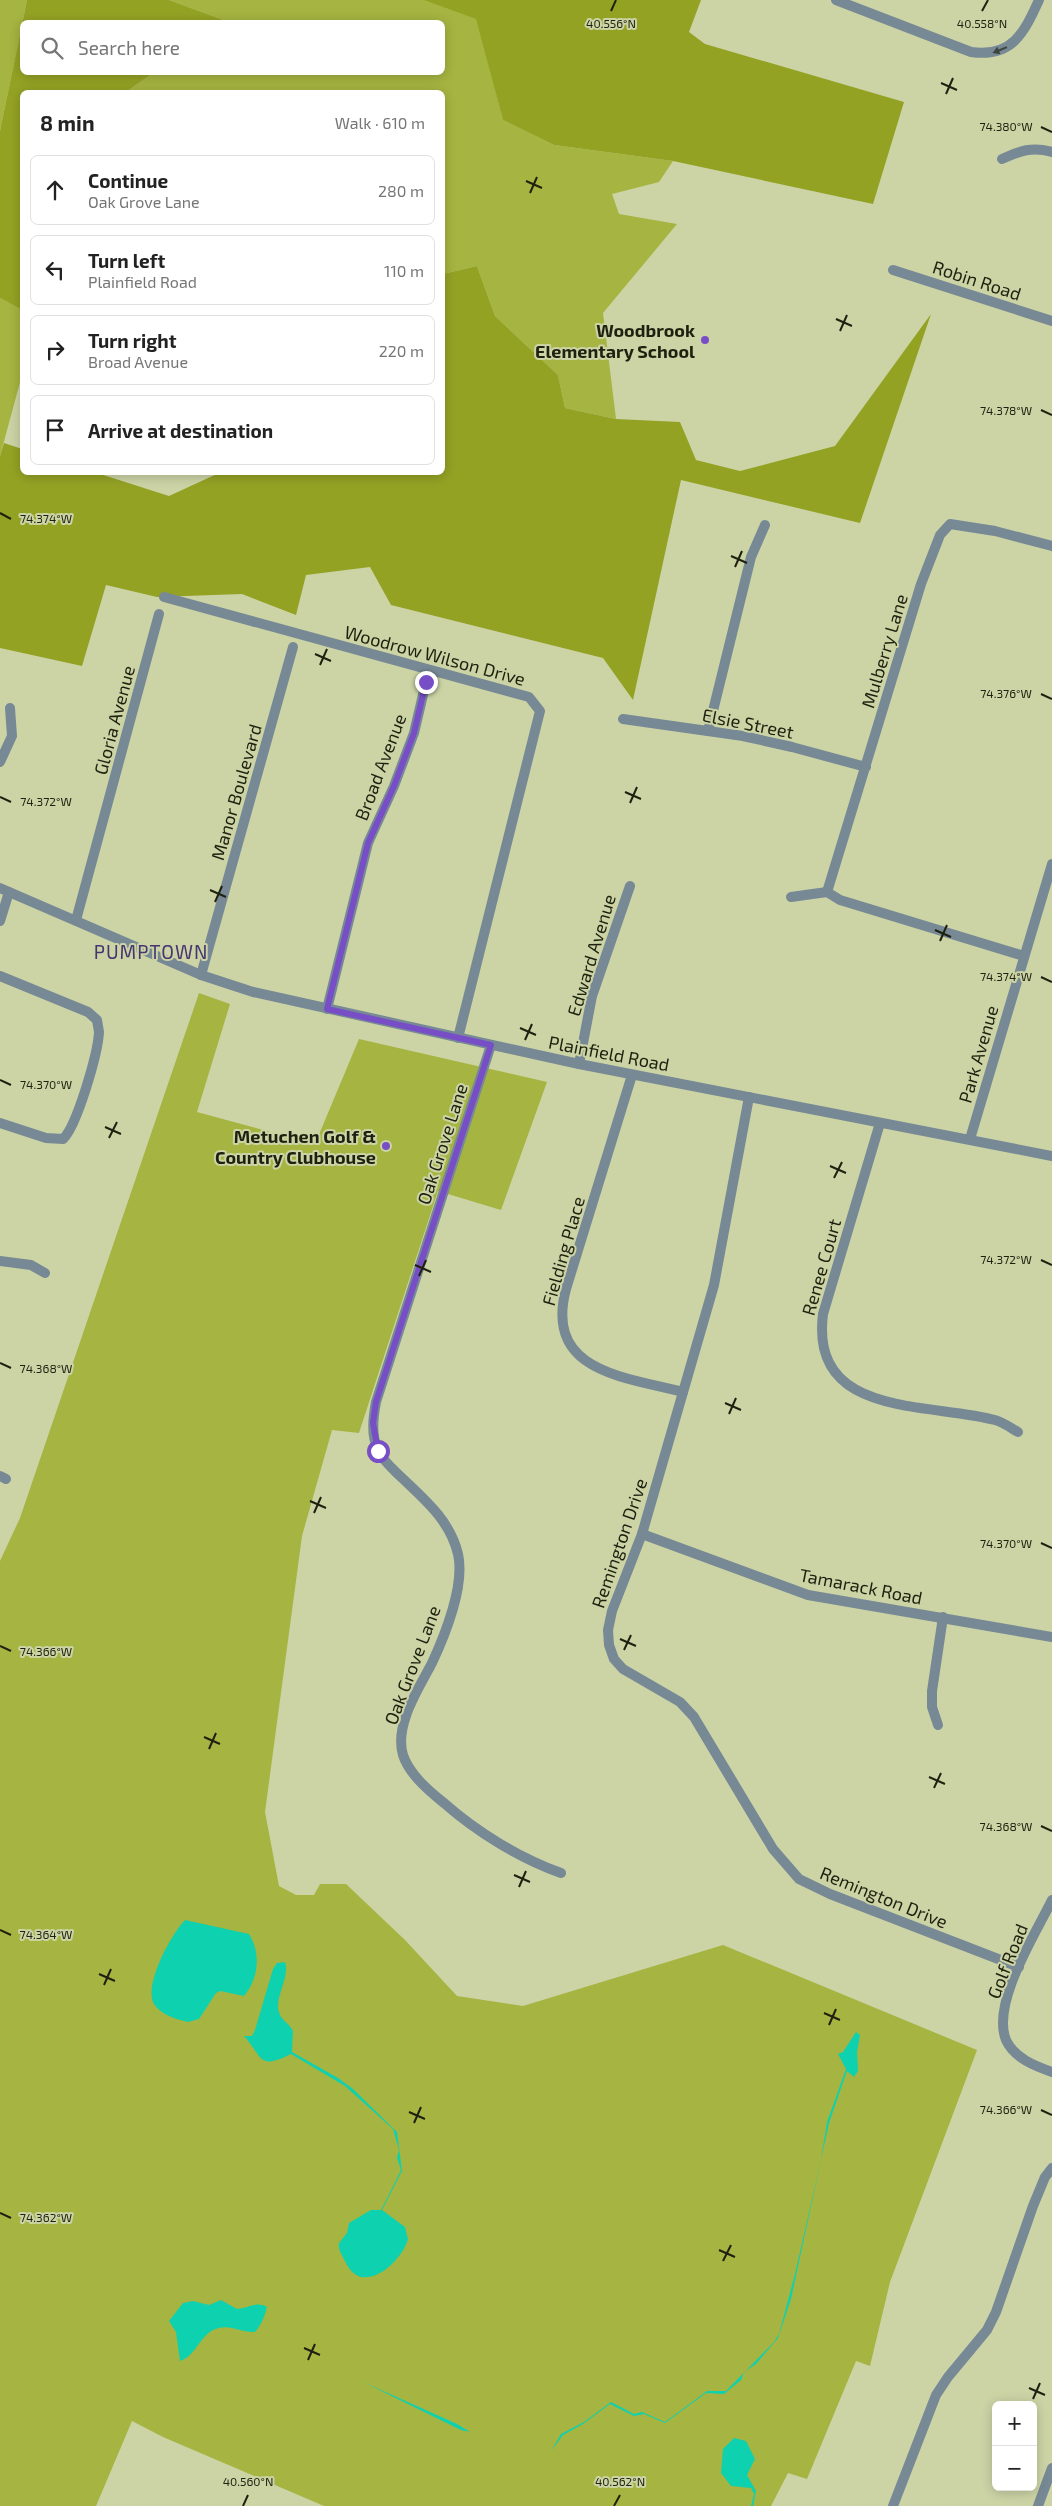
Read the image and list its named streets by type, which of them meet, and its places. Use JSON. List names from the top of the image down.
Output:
{
  "streets": {
    "street": [
      "Robin Road",
      "Mulberry Lane",
      "Woodrow Wilson Drive",
      "Gloria Avenue",
      "Elsie Street",
      "Broad Avenue",
      "Manor Boulevard",
      "Edward Avenue",
      "Plainfield Road",
      "Park Avenue",
      "Oak Grove Lane",
      "Fielding Place",
      "Renee Court",
      "Remington Drive",
      "Tamarack Road",
      "Golf Road"
    ]
  },
  "crossings": [
    ["Mulberry Lane", "Elsie Street"],
    ["Woodrow Wilson Drive", "Plainfield Road"],
    ["Gloria Avenue", "Plainfield Road"],
    ["Broad Avenue", "Plainfield Road"],
    ["Manor Boulevard", "Plainfield Road"],
    ["Edward Avenue", "Plainfield Road"],
    ["Plainfield Road", "Park Avenue"],
    ["Plainfield Road", "Oak Grove Lane"],
    ["Plainfield Road", "Fielding Place"],
    ["Plainfield Road", "Renee Court"],
    ["Plainfield Road", "Remington Drive"],
    ["Fielding Place", "Remington Drive"],
    ["Remington Drive", "Tamarack Road"],
    ["Remington Drive", "Golf Road"]
  ],
  "districts": ["PUMPTOWN"],
  "places": ["Woodbrook Elementary School", "Metuchen Golf & Country Clubhouse"],
  "page": {
    "search": "Search here",
    "heading": ["8 min", "Walk · 610 m"],
    "list": [
      ["Continue", "Oak Grove Lane", "280 m"],
      ["Turn left", "Plainfield Road", "110 m"],
      ["Turn right", "Broad Avenue", "220 m"],
      "Arrive at destination"
    ],
    "map_buttons": ["+", "−"]
  },
  "coordinates": [
    "40.556°N",
    "40.558°N",
    "74.380°W",
    "74.378°W",
    "74.374°W",
    "74.376°W",
    "74.372°W",
    "74.370°W",
    "74.368°W",
    "74.366°W",
    "74.364°W",
    "74.362°W",
    "40.560°N",
    "40.562°N"
  ]
}
